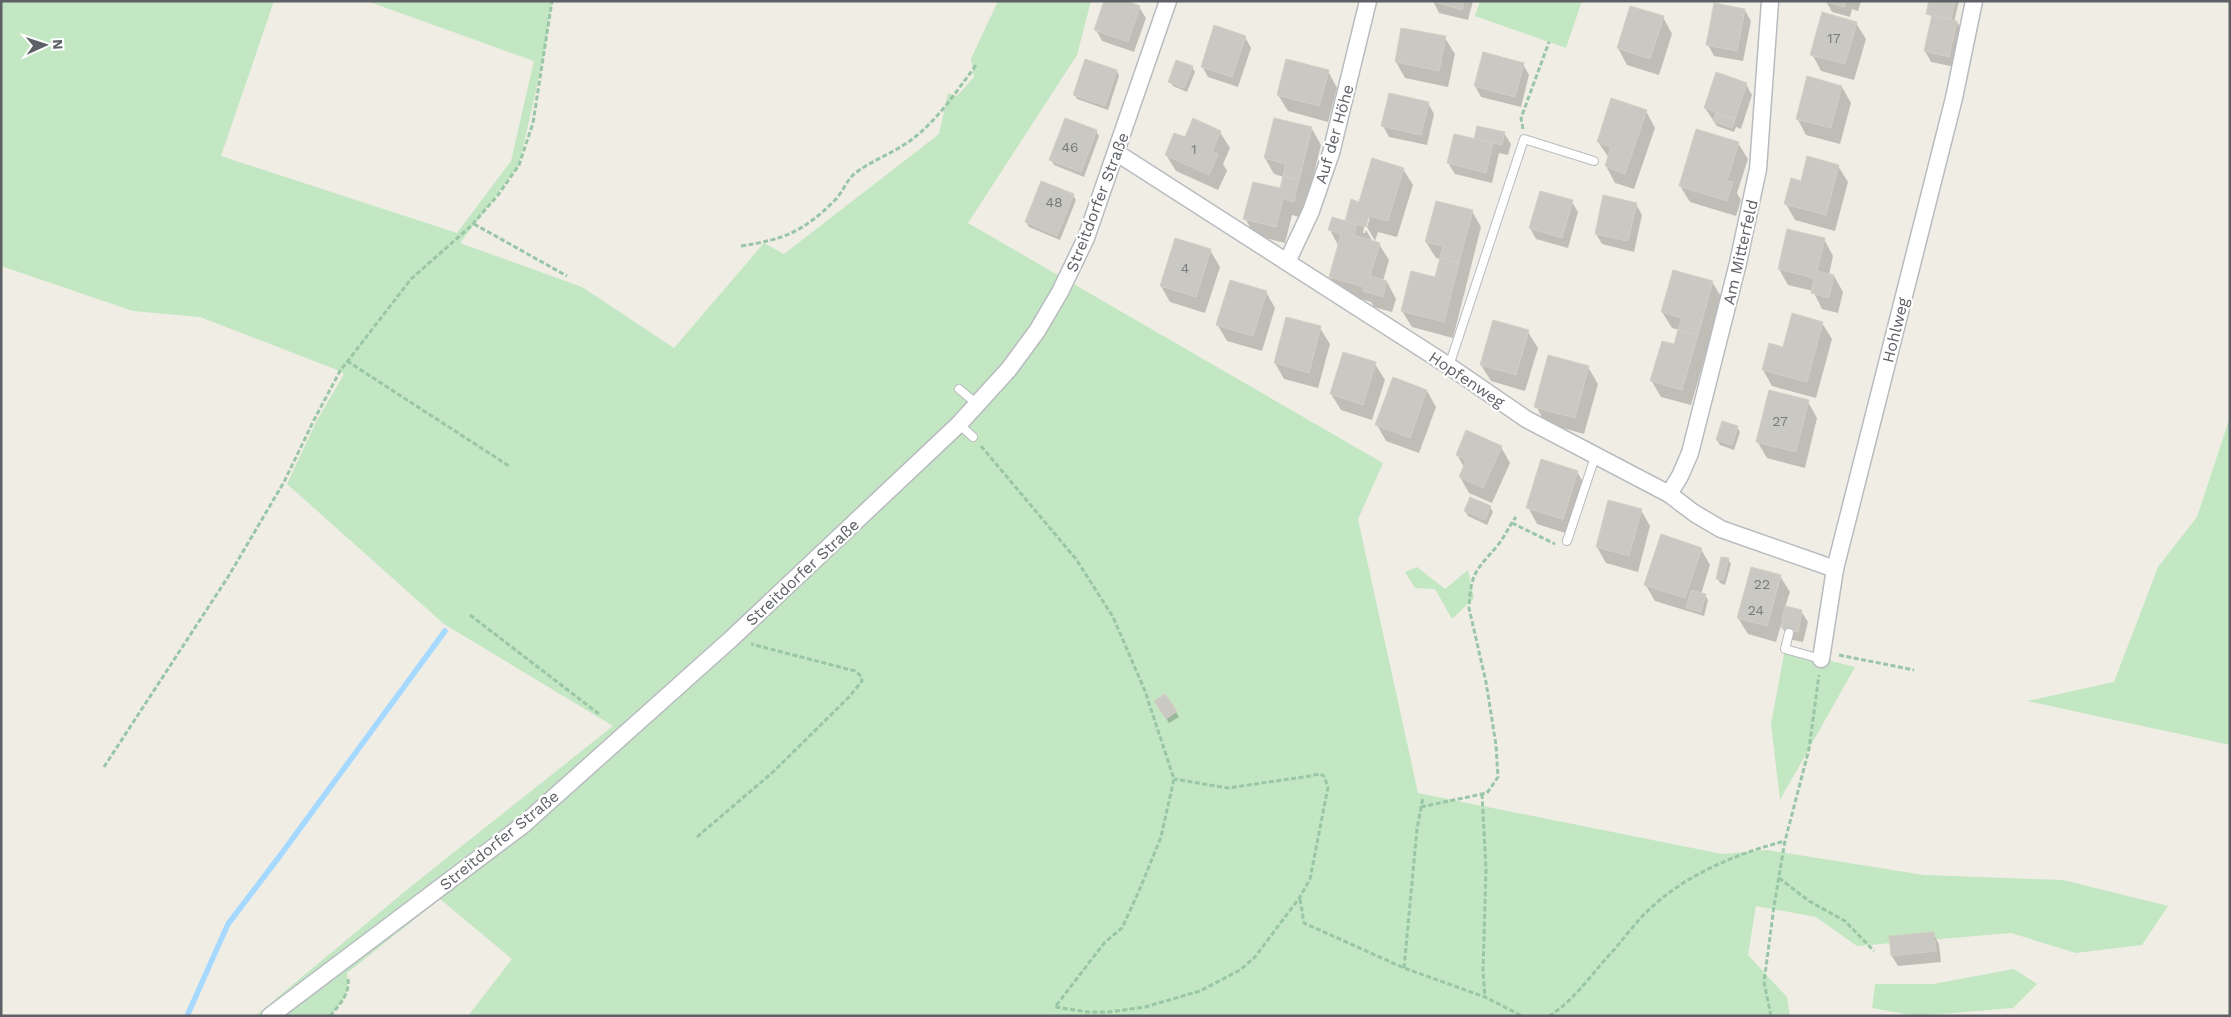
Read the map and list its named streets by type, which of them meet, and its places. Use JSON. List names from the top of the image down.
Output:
{
  "streets": {
    "street": [
      "Auf der Höhe",
      "Streitdorfer Straße",
      "Am Mitterfeld",
      "Hohlweg",
      "Hopfenweg"
    ]
  },
  "crossings": [
    ["Auf der Höhe", "Hopfenweg"],
    ["Streitdorfer Straße", "Hopfenweg"],
    ["Am Mitterfeld", "Hopfenweg"],
    ["Hohlweg", "Hopfenweg"]
  ],
  "house_numbers": [
    "17",
    "46",
    "1",
    "48",
    "4",
    "27",
    "22",
    "24"
  ],
  "north": "right"
}
